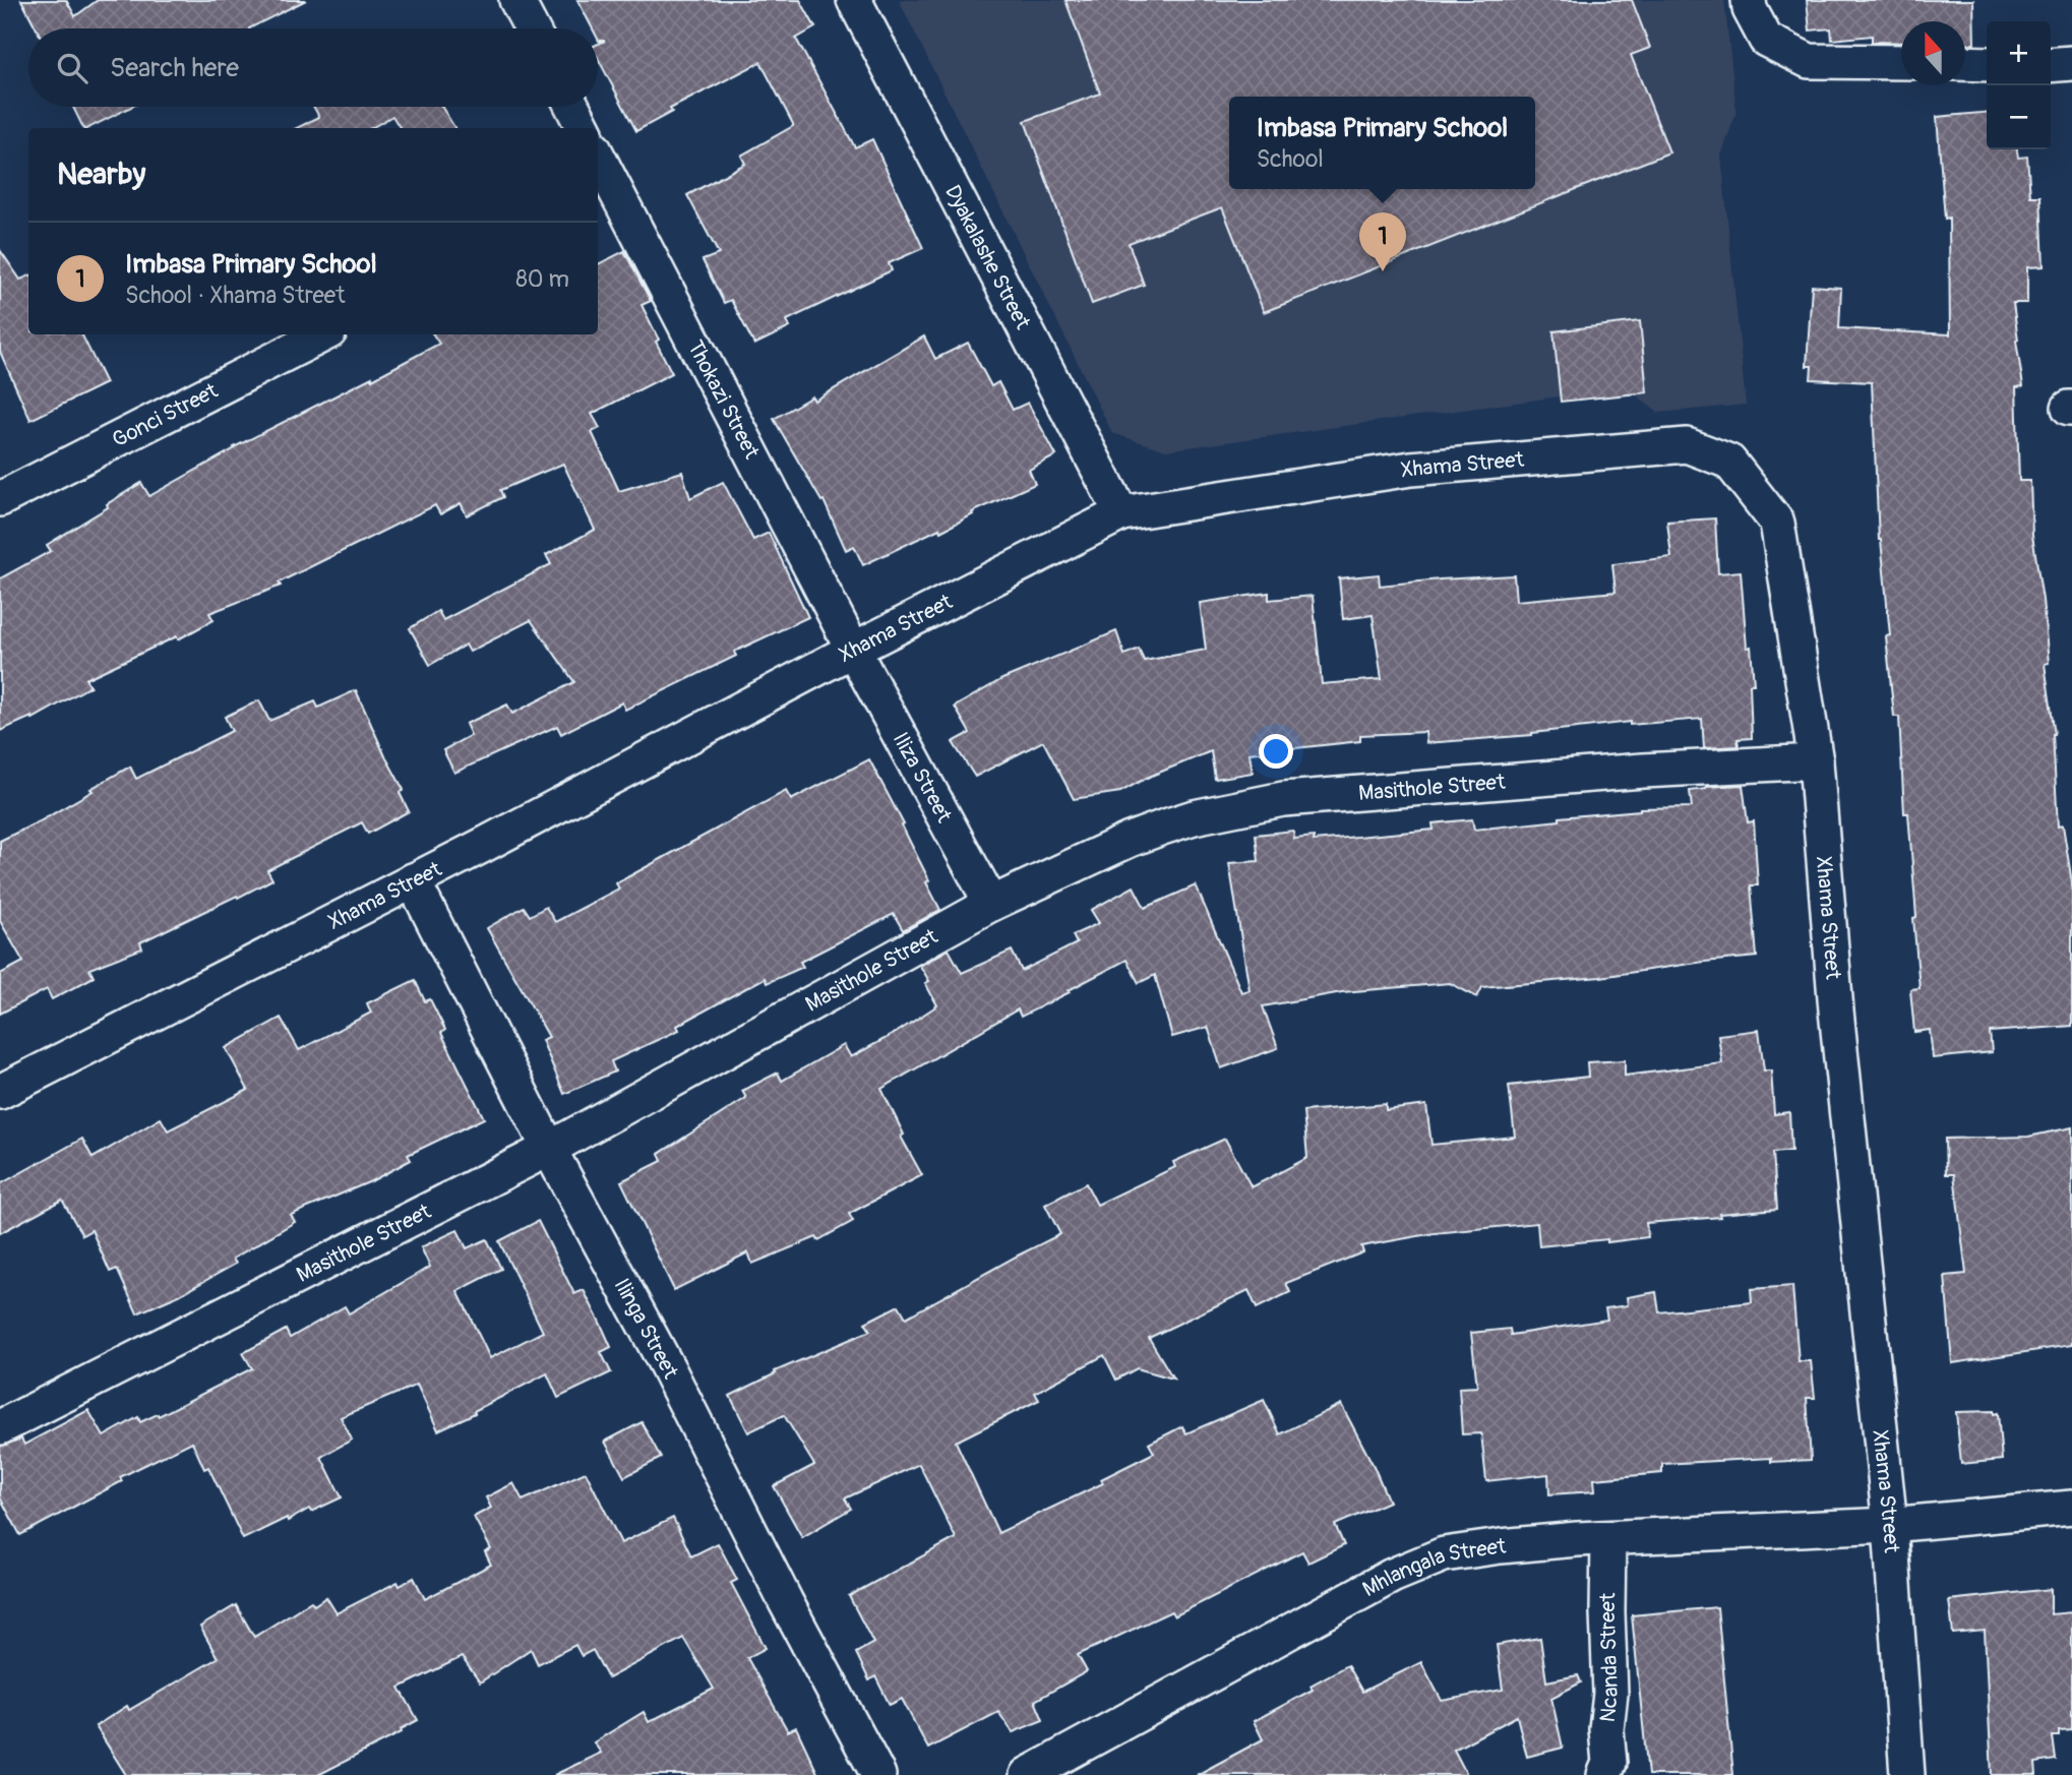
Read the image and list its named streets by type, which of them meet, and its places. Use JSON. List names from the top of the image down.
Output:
{
  "streets": {
    "street": [
      "Dyakalashe Street",
      "Thokazi Street",
      "Gonci Street",
      "Xhama Street",
      "Iliza Street",
      "Masithole Street",
      "Ilinga Street",
      "Mhlangala Street",
      "Ncanda Street"
    ]
  },
  "crossings": [
    ["Dyakalashe Street", "Xhama Street"],
    ["Thokazi Street", "Xhama Street"],
    ["Thokazi Street", "Iliza Street"],
    ["Xhama Street", "Iliza Street"],
    ["Xhama Street", "Masithole Street"],
    ["Xhama Street", "Ilinga Street"],
    ["Xhama Street", "Mhlangala Street"],
    ["Iliza Street", "Masithole Street"],
    ["Masithole Street", "Ilinga Street"],
    ["Mhlangala Street", "Ncanda Street"]
  ],
  "north": "top",
  "page": {
    "map_buttons": ["+", "−"],
    "search": "Search here",
    "popup": ["Imbasa Primary School", "School"],
    "heading": "Nearby",
    "pins": "1",
    "list": [
      {
        "mark": "1",
        "name": "Imbasa Primary School",
        "note": "School · Xhama Street",
        "value": "80 m"
      }
    ]
  }
}
